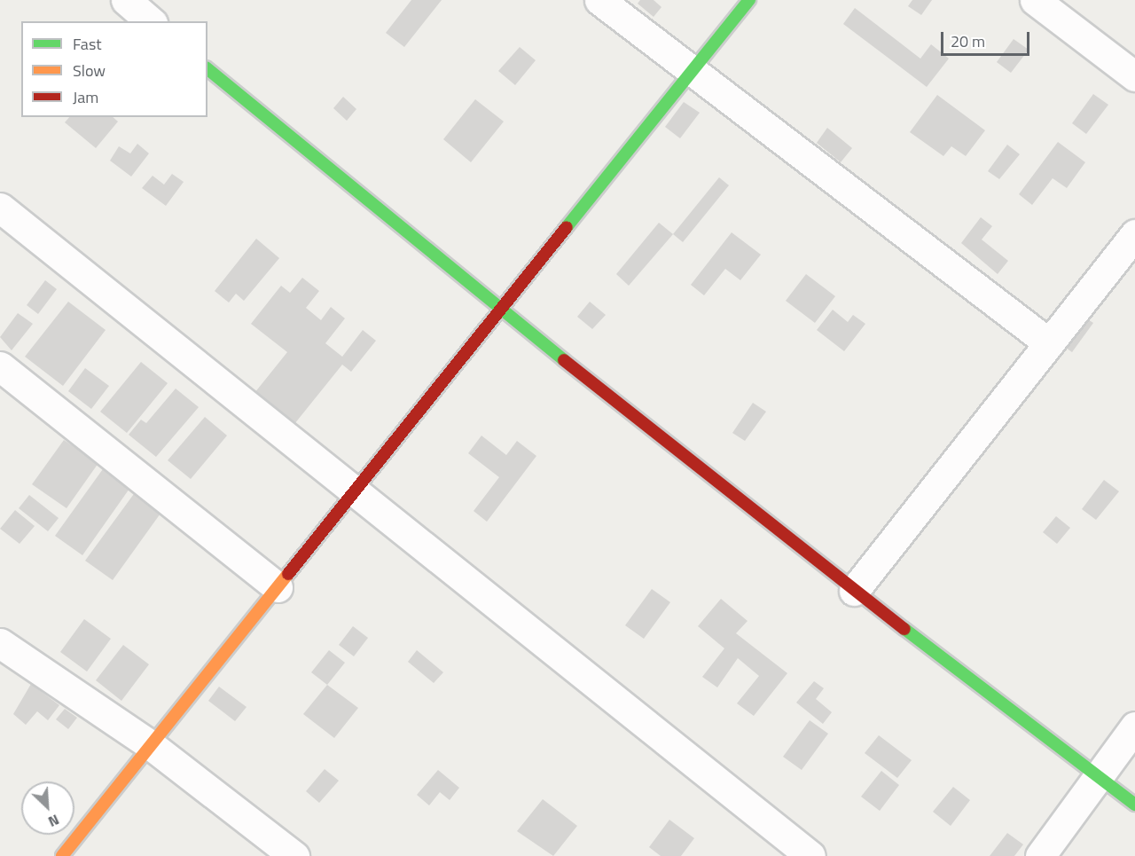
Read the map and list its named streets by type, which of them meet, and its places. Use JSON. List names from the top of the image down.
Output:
{
  "legend": ["Fast", "Slow", "Jam"],
  "scale_bar": "20 m",
  "north": "bottom right"
}
